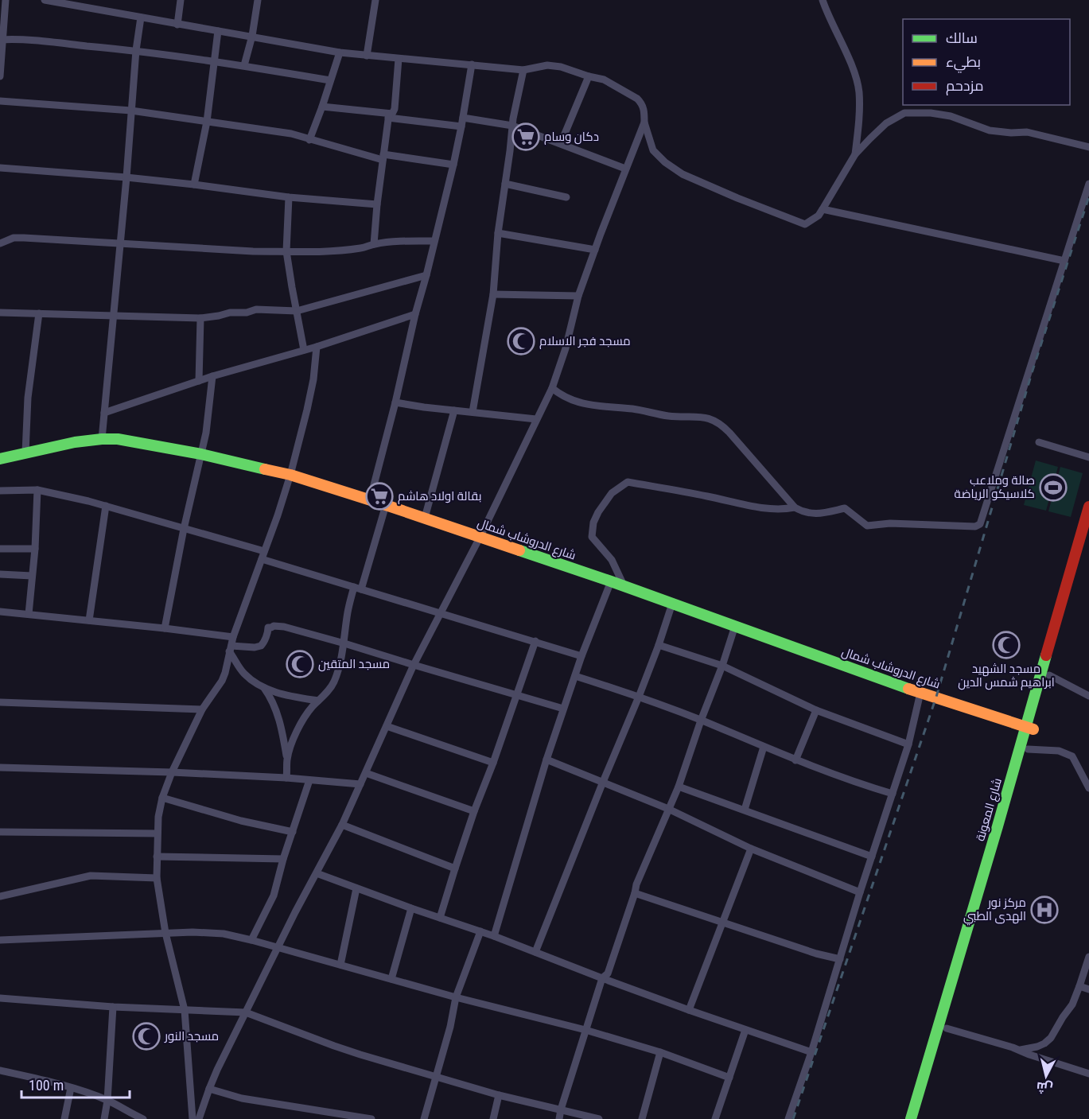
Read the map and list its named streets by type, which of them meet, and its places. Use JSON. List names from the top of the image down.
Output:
{
  "streets": {
    "main road": ["شارع الدروشاب شمال", "شارع المعونة"]
  },
  "crossings": [
    ["شارع الدروشاب شمال", "شارع المعونة"]
  ],
  "places": {
    "supermarket": ["دكان وسام", "بقالة اولاد هاشم"],
    "mosque": [
      "مسجد فجر الاسلام",
      "مسجد الشهيد ابراهيم شمس الدين",
      "مسجد المتقين",
      "مسجد النور"
    ],
    "sports": ["صالة وملاعب كلاسيكو الرياضة"],
    "hospital": ["مركز نور الهدى الطبي"]
  },
  "legend": ["سالك", "بطيء", "مزدحم"],
  "scale_bar": "100 m",
  "north": "bottom"
}
